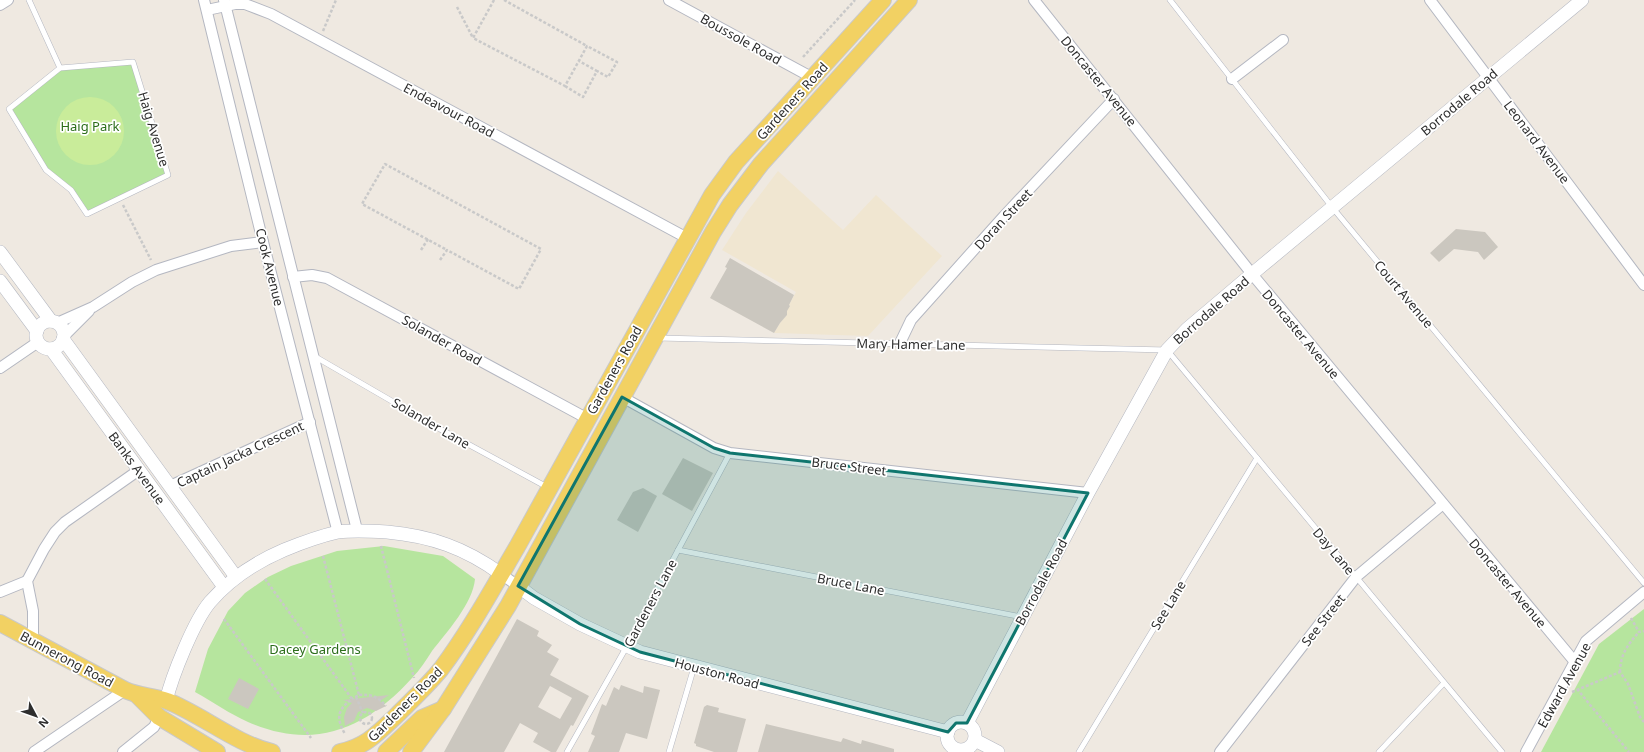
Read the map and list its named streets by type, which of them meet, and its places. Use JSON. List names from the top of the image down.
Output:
{
  "streets": {
    "main road": ["Gardeners Road", "Bunnerong Road"],
    "street": [
      "Boussole Road",
      "Doncaster Avenue",
      "Borrodale Road",
      "Endeavour Road",
      "Leonard Avenue",
      "Doran Street",
      "Cook Avenue",
      "Solander Road",
      "Captain Jacka Crescent",
      "Bruce Street",
      "Banks Avenue",
      "See Street",
      "Houston Road",
      "Edward Avenue"
    ],
    "lane": [
      "Haig Avenue",
      "Court Avenue",
      "Mary Hamer Lane",
      "Solander Lane",
      "Day Lane",
      "Bruce Lane",
      "Gardeners Lane",
      "See Lane"
    ]
  },
  "crossings": [
    ["Boussole Road", "Gardeners Road"],
    ["Doncaster Avenue", "Borrodale Road"],
    ["Doncaster Avenue", "Doran Street"],
    ["Doncaster Avenue", "See Street"],
    ["Doncaster Avenue", "Edward Avenue"],
    ["Gardeners Road", "Endeavour Road"],
    ["Gardeners Road", "Solander Road"],
    ["Gardeners Road", "Mary Hamer Lane"],
    ["Gardeners Road", "Solander Lane"],
    ["Gardeners Road", "Bruce Street"],
    ["Gardeners Road", "Houston Road"],
    ["Borrodale Road", "Leonard Avenue"],
    ["Borrodale Road", "Court Avenue"],
    ["Borrodale Road", "Mary Hamer Lane"],
    ["Borrodale Road", "Bruce Street"],
    ["Borrodale Road", "Day Lane"],
    ["Borrodale Road", "Bruce Lane"],
    ["Borrodale Road", "Houston Road"],
    ["Endeavour Road", "Cook Avenue"],
    ["Doran Street", "Mary Hamer Lane"],
    ["Cook Avenue", "Solander Road"],
    ["Cook Avenue", "Solander Lane"],
    ["Cook Avenue", "Captain Jacka Crescent"],
    ["Mary Hamer Lane", "Day Lane"],
    ["Captain Jacka Crescent", "Banks Avenue"],
    ["Bruce Street", "Gardeners Lane"],
    ["Day Lane", "See Lane"],
    ["Day Lane", "See Street"],
    ["Bruce Lane", "Gardeners Lane"],
    ["Gardeners Lane", "Houston Road"]
  ],
  "parks": ["Haig Park", "Dacey Gardens"],
  "north": "bottom right"
}
